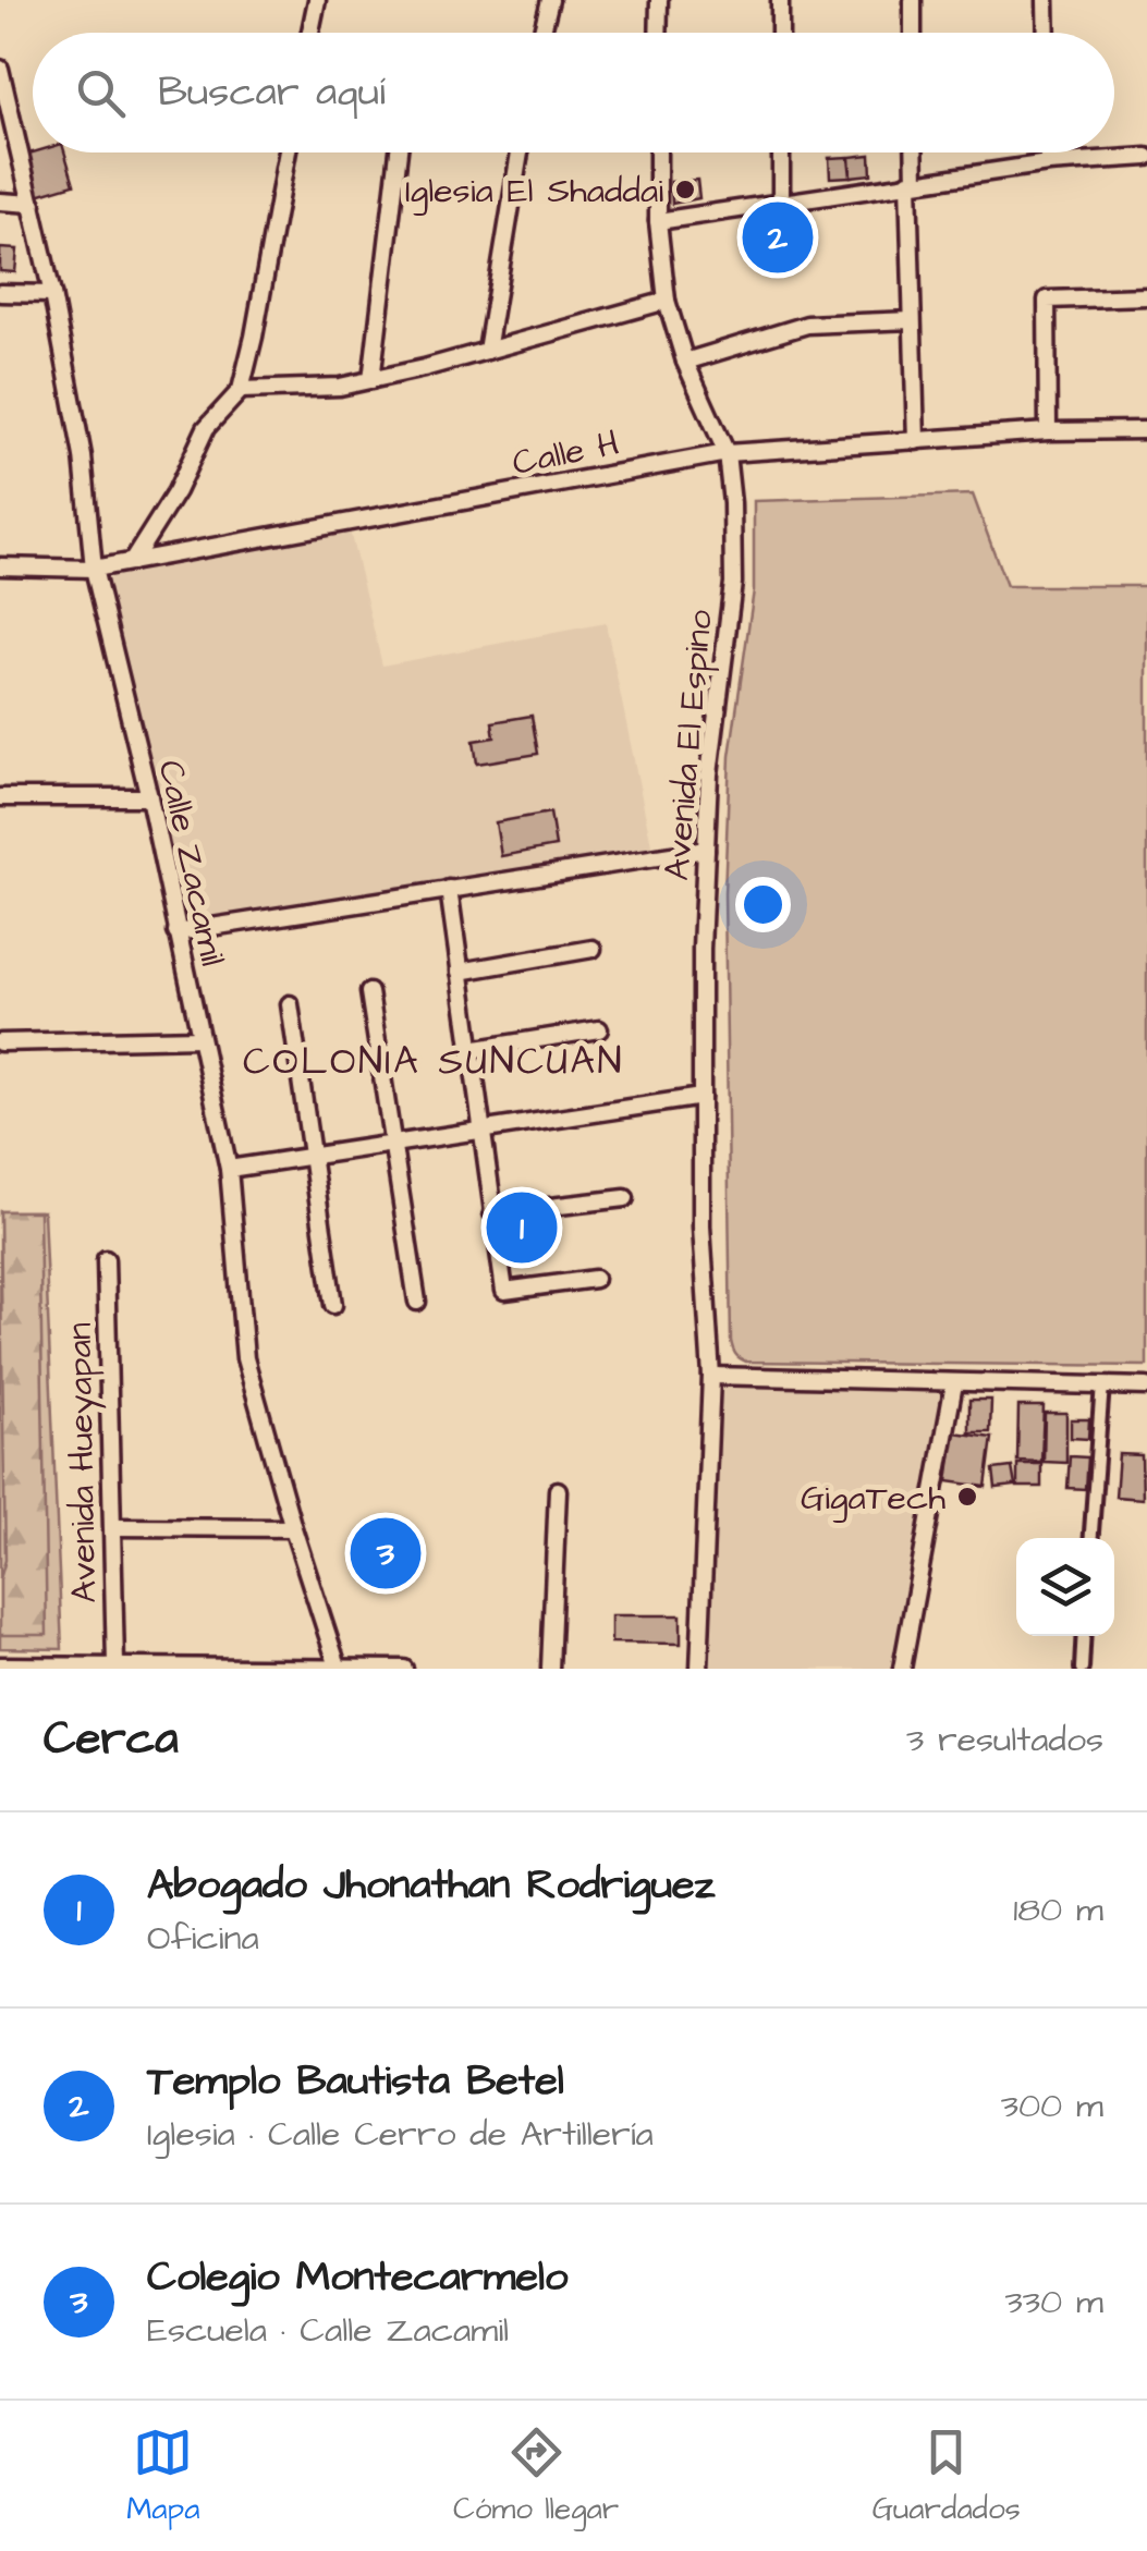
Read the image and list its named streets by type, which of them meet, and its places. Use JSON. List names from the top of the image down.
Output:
{
  "streets": {
    "street": [
      "Calle H",
      "Avenida El Espino",
      "Calle Zacamil",
      "Avenida Hueyapan"
    ]
  },
  "crossings": [
    ["Calle H", "Avenida El Espino"],
    ["Calle H", "Calle Zacamil"]
  ],
  "districts": ["COLONIA SUNCUAN"],
  "places": ["Iglesia El Shaddai", "GigaTech"],
  "page": {
    "search": "Buscar aquí",
    "pins": ["2", "1", "3"],
    "heading": ["Cerca", "3 resultados"],
    "list": [
      {
        "mark": "1",
        "name": "Abogado Jhonathan Rodriguez",
        "note": "Oficina",
        "value": "180 m"
      },
      {
        "mark": "2",
        "name": "Templo Bautista Betel",
        "note": "Iglesia · Calle Cerro de Artillería",
        "value": "300 m"
      },
      {
        "mark": "3",
        "name": "Colegio Montecarmelo",
        "note": "Escuela · Calle Zacamil",
        "value": "330 m"
      }
    ],
    "nav": ["Mapa", "Cómo llegar", "Guardados"]
  }
}
